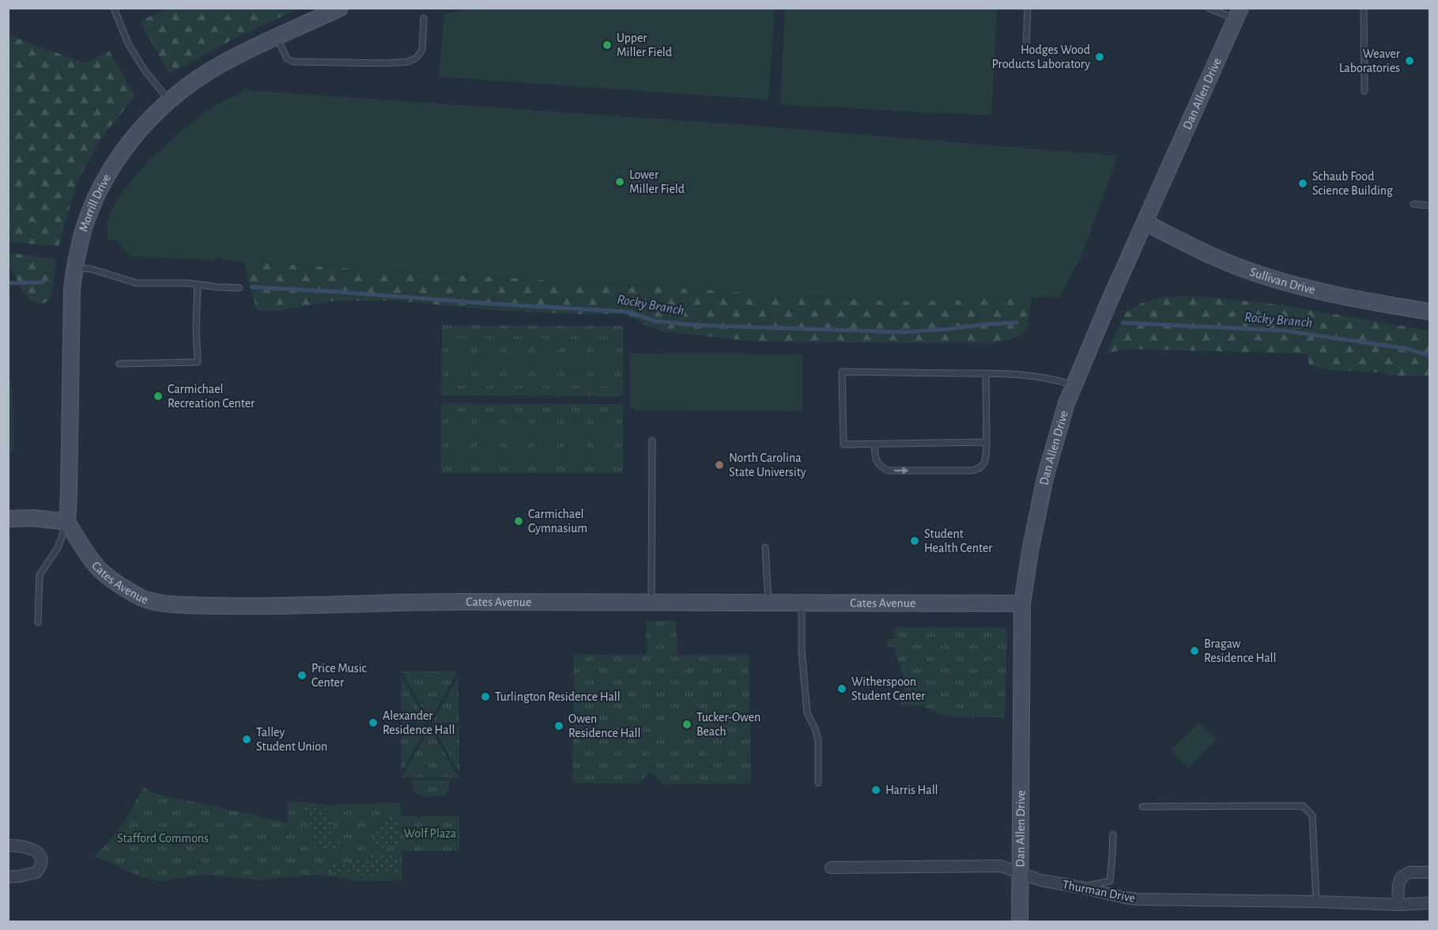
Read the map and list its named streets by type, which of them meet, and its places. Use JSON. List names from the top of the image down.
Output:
{
  "streets": {
    "street": [
      "Dan Allen Drive",
      "Morrill Drive",
      "Sullivan Drive",
      "Cates Avenue",
      "Thurman Drive"
    ]
  },
  "crossings": [
    ["Dan Allen Drive", "Sullivan Drive"],
    ["Dan Allen Drive", "Cates Avenue"],
    ["Dan Allen Drive", "Thurman Drive"],
    ["Morrill Drive", "Cates Avenue"]
  ],
  "water": ["Rocky Branch"],
  "parks": ["Wolf Plaza", "Stafford Commons"],
  "places": [
    "Upper Miller Field",
    "Hodges Wood Products Laboratory",
    "Weaver Laboratories",
    "Lower Miller Field",
    "Schaub Food Science Building",
    "Carmichael Recreation Center",
    "North Carolina State University",
    "Carmichael Gymnasium",
    "Student Health Center",
    "Bragaw Residence Hall",
    "Price Music Center",
    "Witherspoon Student Center",
    "Turlington Residence Hall",
    "Alexander Residence Hall",
    "Tucker-Owen Beach",
    "Owen Residence Hall",
    "Talley Student Union",
    "Harris Hall"
  ]
}
